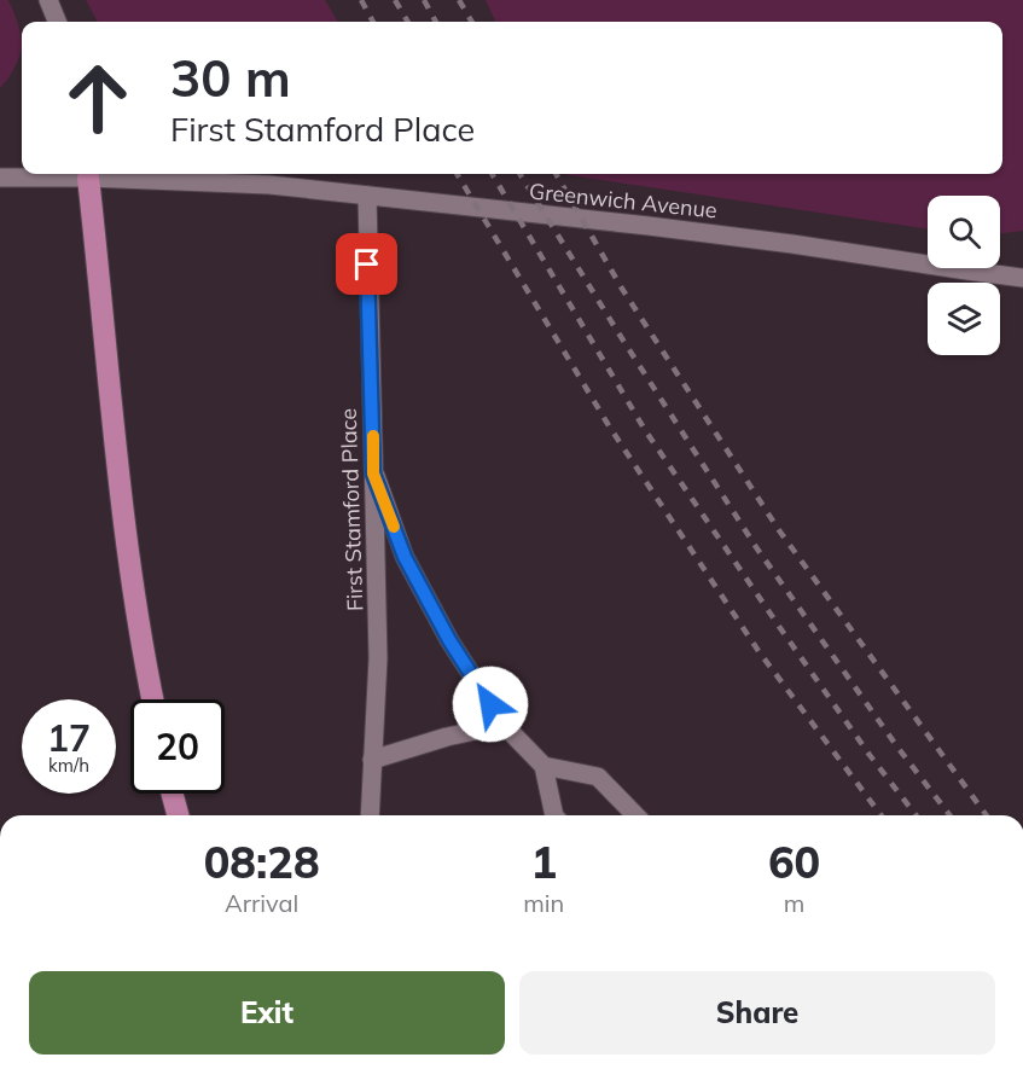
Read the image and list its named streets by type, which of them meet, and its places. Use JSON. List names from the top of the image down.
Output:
{
  "streets": {
    "main road": ["Greenwich Avenue", "First Stamford Place"]
  },
  "crossings": [
    ["Greenwich Avenue", "First Stamford Place"]
  ],
  "page": {
    "turn": ["30 m", "First Stamford Place"],
    "speed": "17 km/h",
    "limit": "20",
    "eta": [
      "08:28",
      "Arrival",
      "1",
      "min",
      "60",
      "m"
    ],
    "buttons": ["Exit", "Share"]
  }
}
